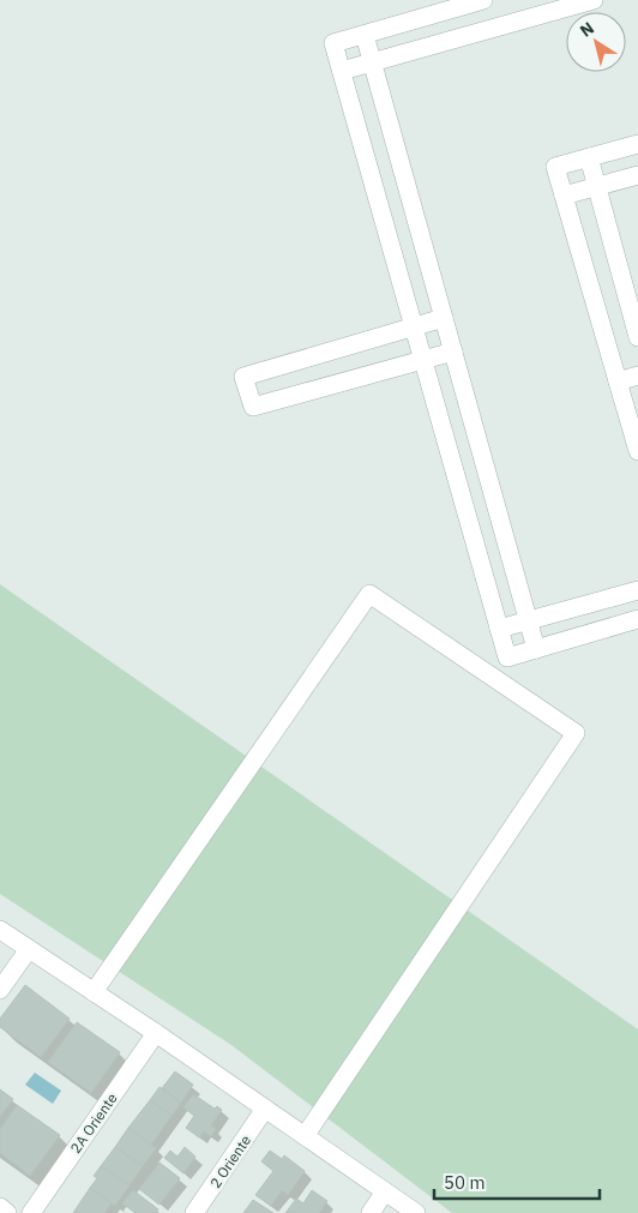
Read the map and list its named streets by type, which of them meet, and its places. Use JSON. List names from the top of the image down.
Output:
{
  "streets": {
    "street": ["2A Oriente", "2 Oriente"]
  },
  "scale_bar": "50 m",
  "north": "top left"
}
